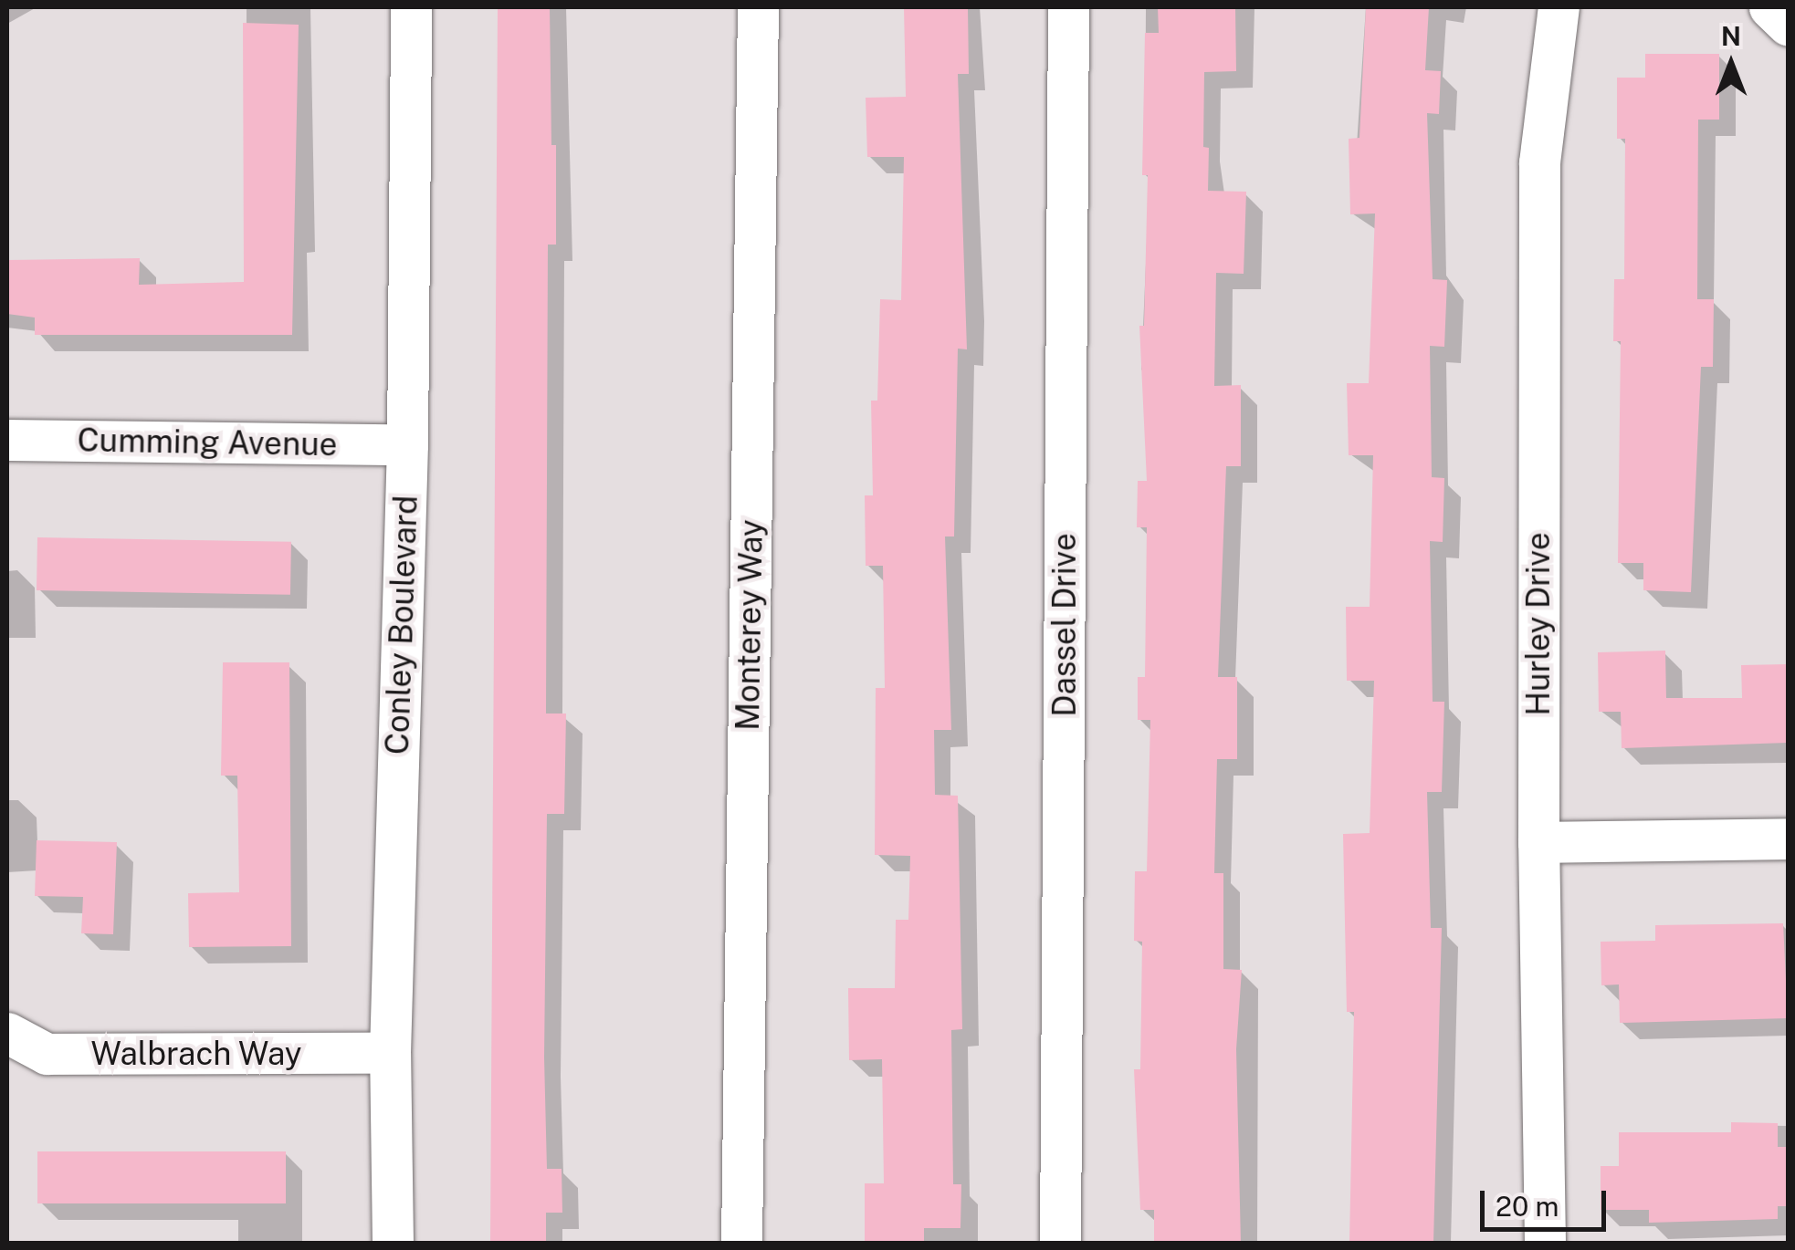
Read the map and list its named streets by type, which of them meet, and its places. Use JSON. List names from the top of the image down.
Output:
{
  "streets": {
    "street": [
      "Cumming Avenue",
      "Hurley Drive",
      "Conley Boulevard",
      "Monterey Way",
      "Dassel Drive",
      "Walbrach Way"
    ]
  },
  "crossings": [
    ["Cumming Avenue", "Conley Boulevard"],
    ["Conley Boulevard", "Walbrach Way"]
  ],
  "scale_bar": "20 m",
  "north": "top"
}
